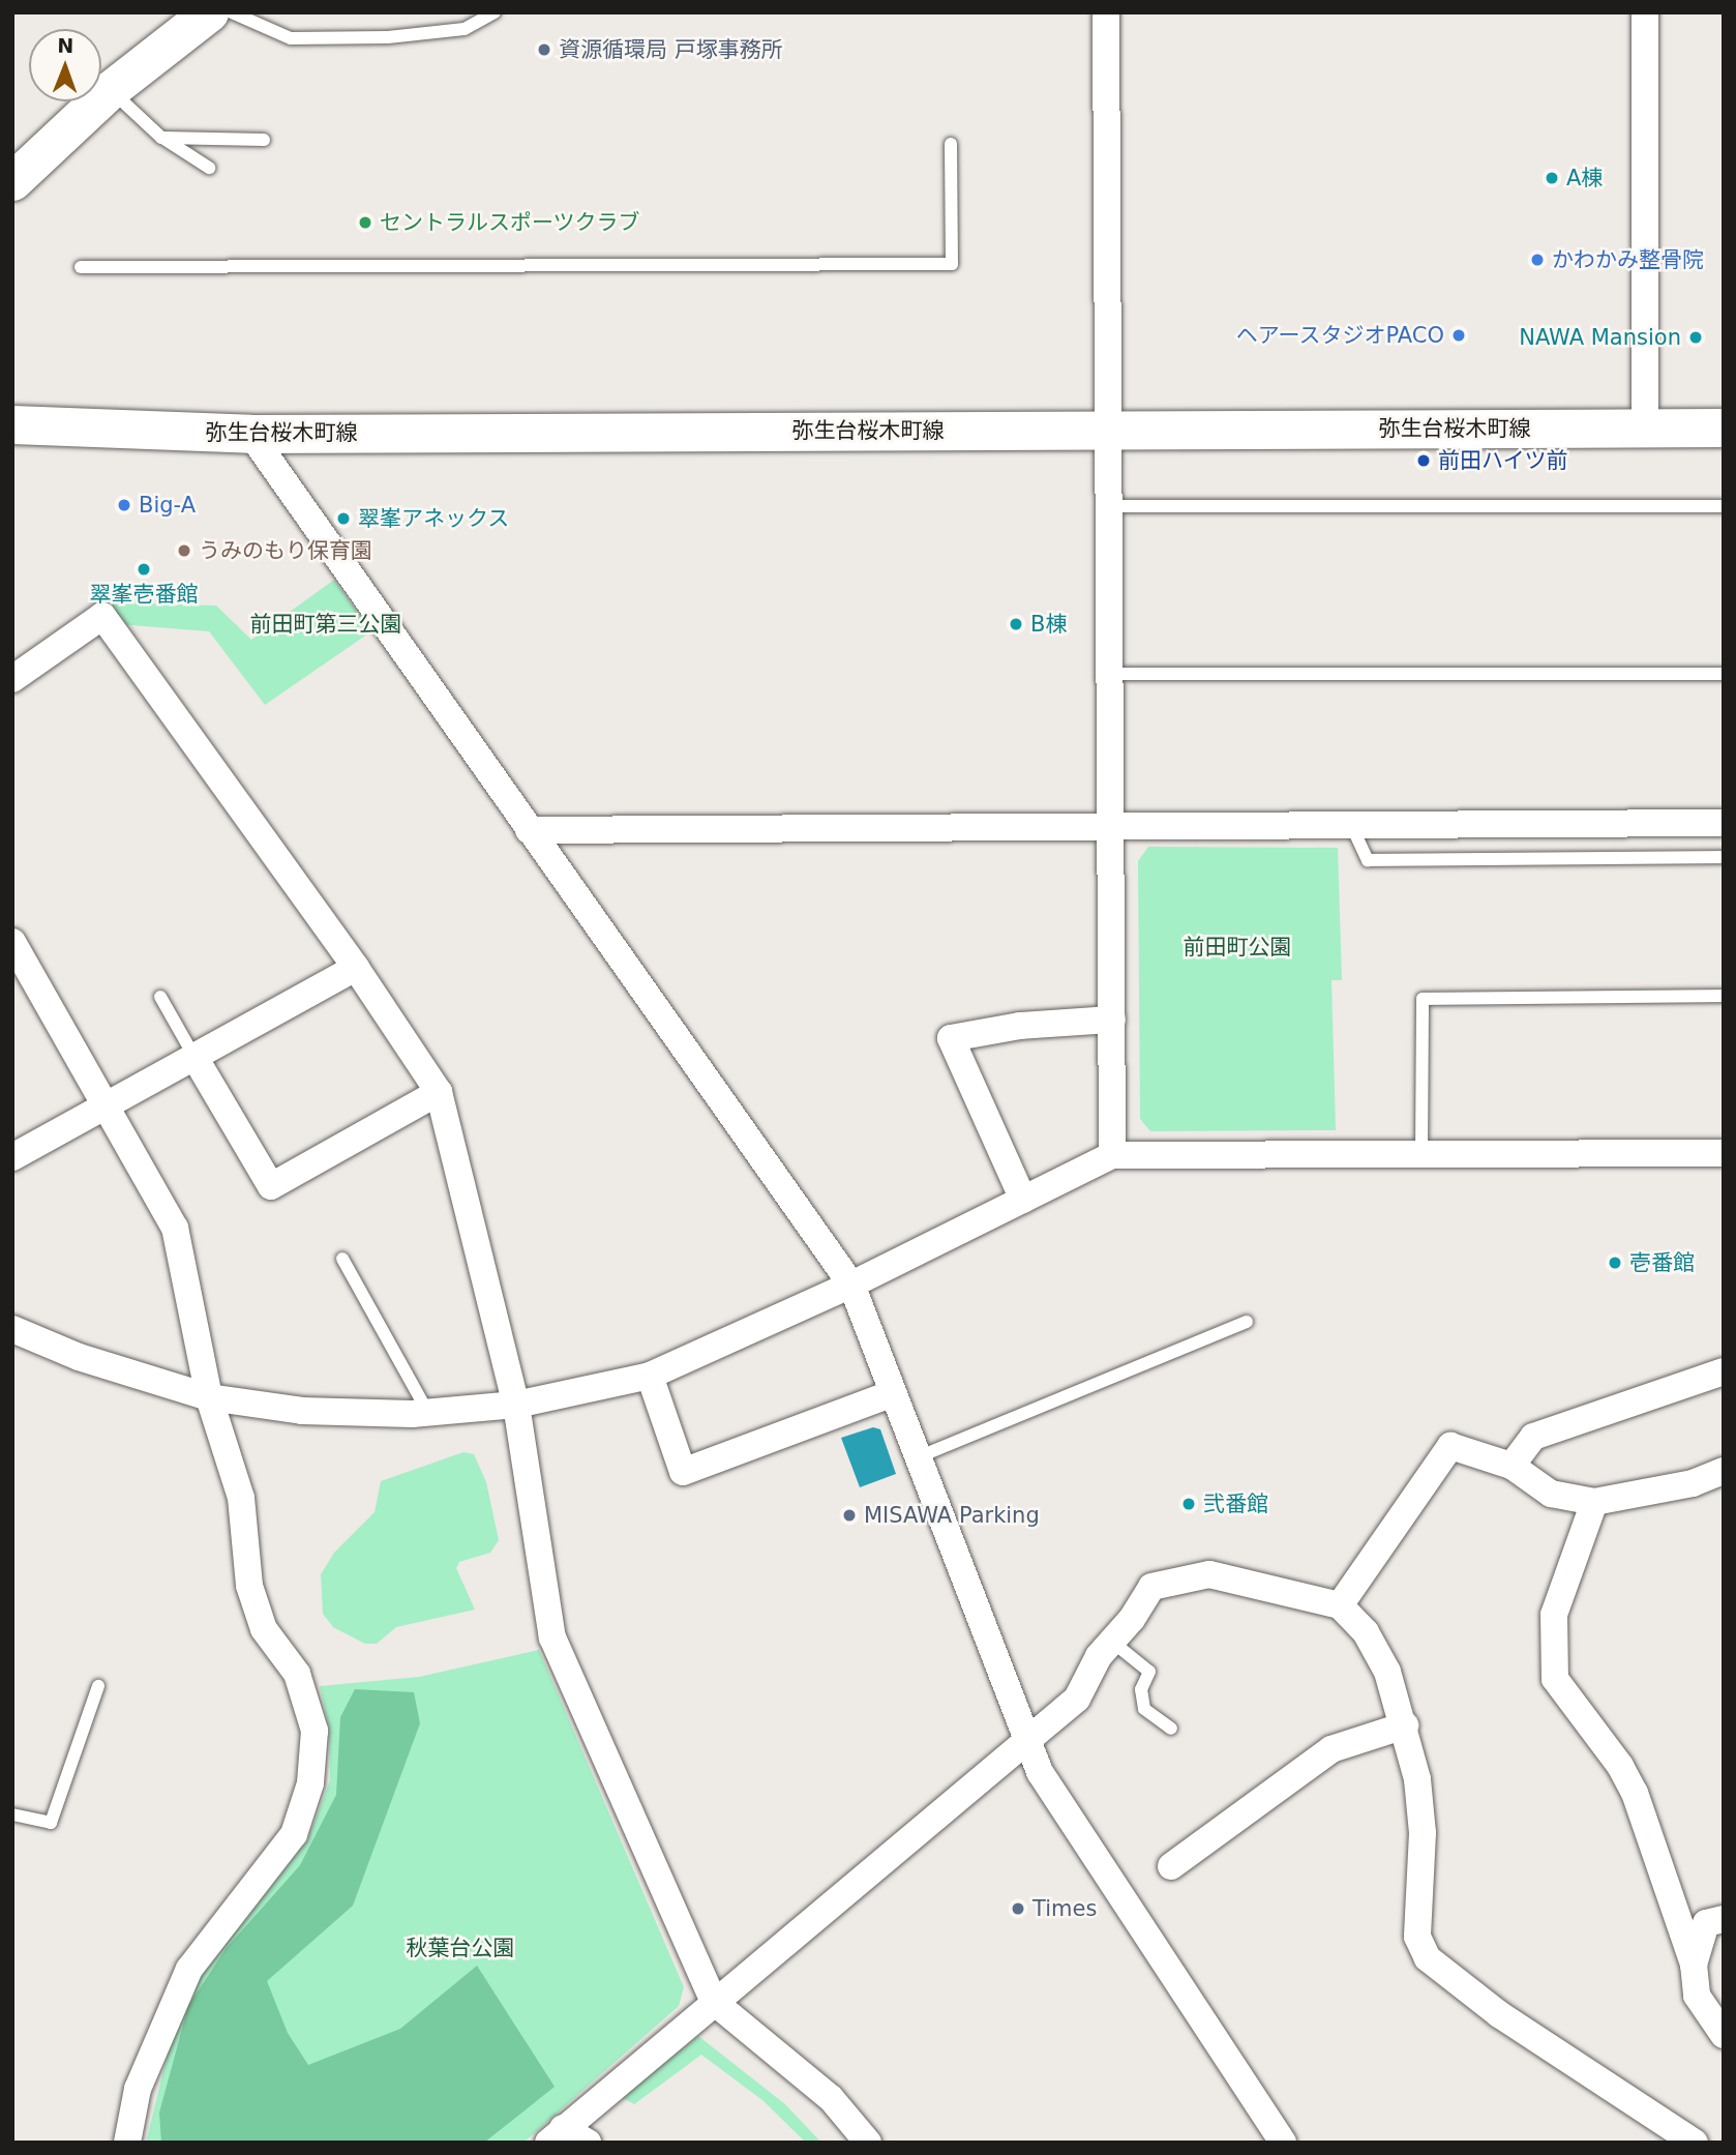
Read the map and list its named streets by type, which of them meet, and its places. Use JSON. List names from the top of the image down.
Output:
{
  "streets": {
    "main road": ["弥生台桜木町線"]
  },
  "parks": ["前田町第三公園", "前田町公園", "秋葉台公園"],
  "places": [
    "資源循環局 戸塚事務所",
    "A棟",
    "セントラルスポーツクラブ",
    "かわかみ整骨院",
    "ヘアースタジオPACO",
    "NAWA Mansion",
    "前田ハイツ前",
    "Big-A",
    "翠峯アネックス",
    "うみのもり保育園",
    "翠峯壱番館",
    "B棟",
    "壱番館",
    "弐番館",
    "MISAWA Parking",
    "Times"
  ],
  "north": "top"
}
